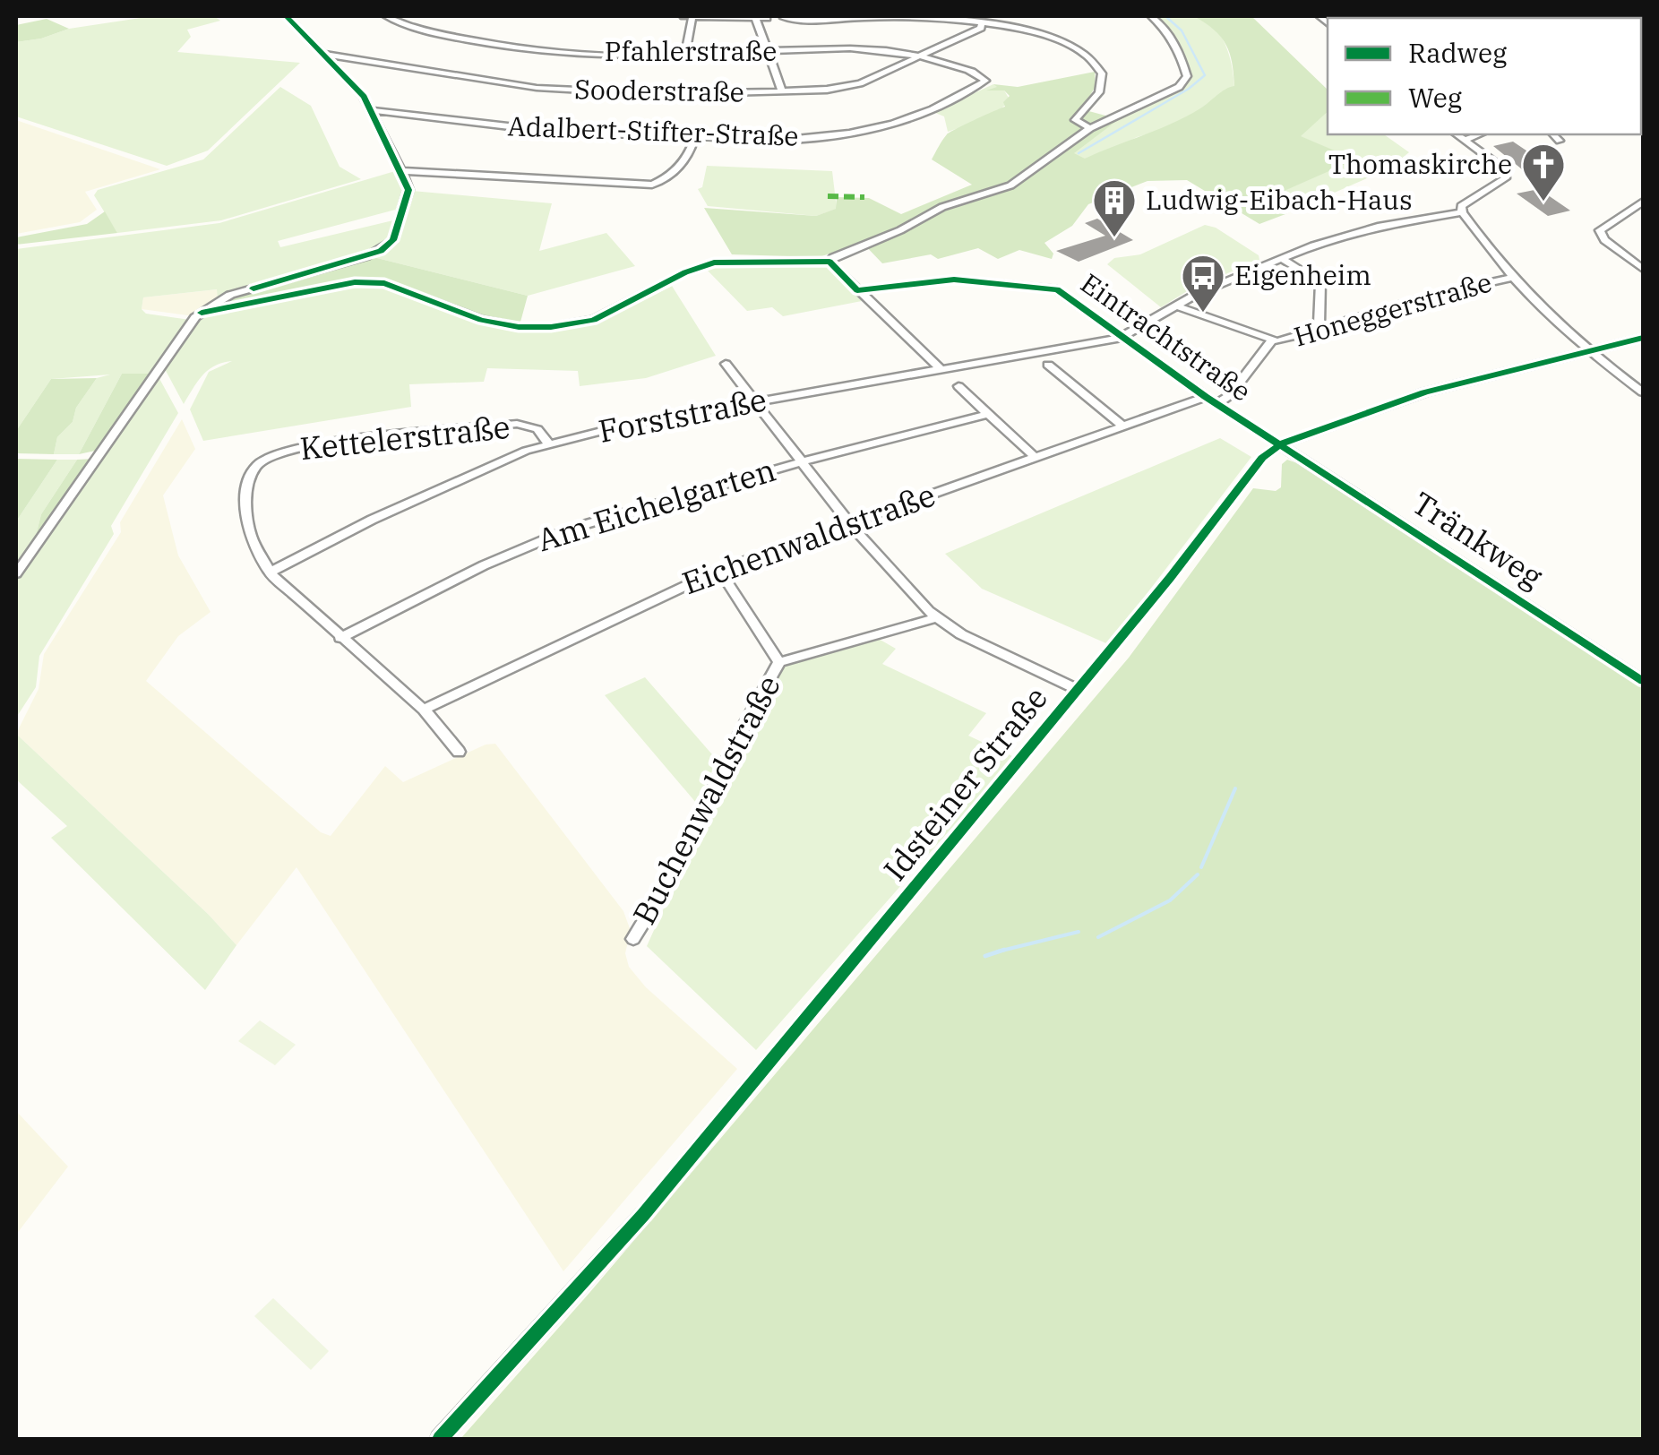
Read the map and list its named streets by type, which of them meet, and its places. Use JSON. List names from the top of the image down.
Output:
{
  "streets": {
    "street": [
      "Pfahlerstraße",
      "Sooderstraße",
      "Adalbert-Stifter-Straße",
      "Honeggerstraße",
      "Eintrachtstraße",
      "Forststraße",
      "Kettelerstraße",
      "Am Eichelgarten",
      "Eichenwaldstraße",
      "Tränkweg",
      "Idsteiner Straße",
      "Buchenwaldstraße"
    ]
  },
  "crossings": [
    ["Pfahlerstraße", "Sooderstraße"],
    ["Pfahlerstraße", "Adalbert-Stifter-Straße"],
    ["Eintrachtstraße", "Forststraße"],
    ["Eintrachtstraße", "Eichenwaldstraße"],
    ["Eintrachtstraße", "Tränkweg"],
    ["Eintrachtstraße", "Idsteiner Straße"],
    ["Forststraße", "Kettelerstraße"],
    ["Kettelerstraße", "Am Eichelgarten"],
    ["Kettelerstraße", "Eichenwaldstraße"],
    ["Eichenwaldstraße", "Buchenwaldstraße"],
    ["Tränkweg", "Idsteiner Straße"]
  ],
  "places": {
    "church": ["Thomaskirche"],
    "building": ["Ludwig-Eibach-Haus"],
    "bus stop": ["Eigenheim"]
  },
  "legend": ["Radweg", "Weg"]
}
